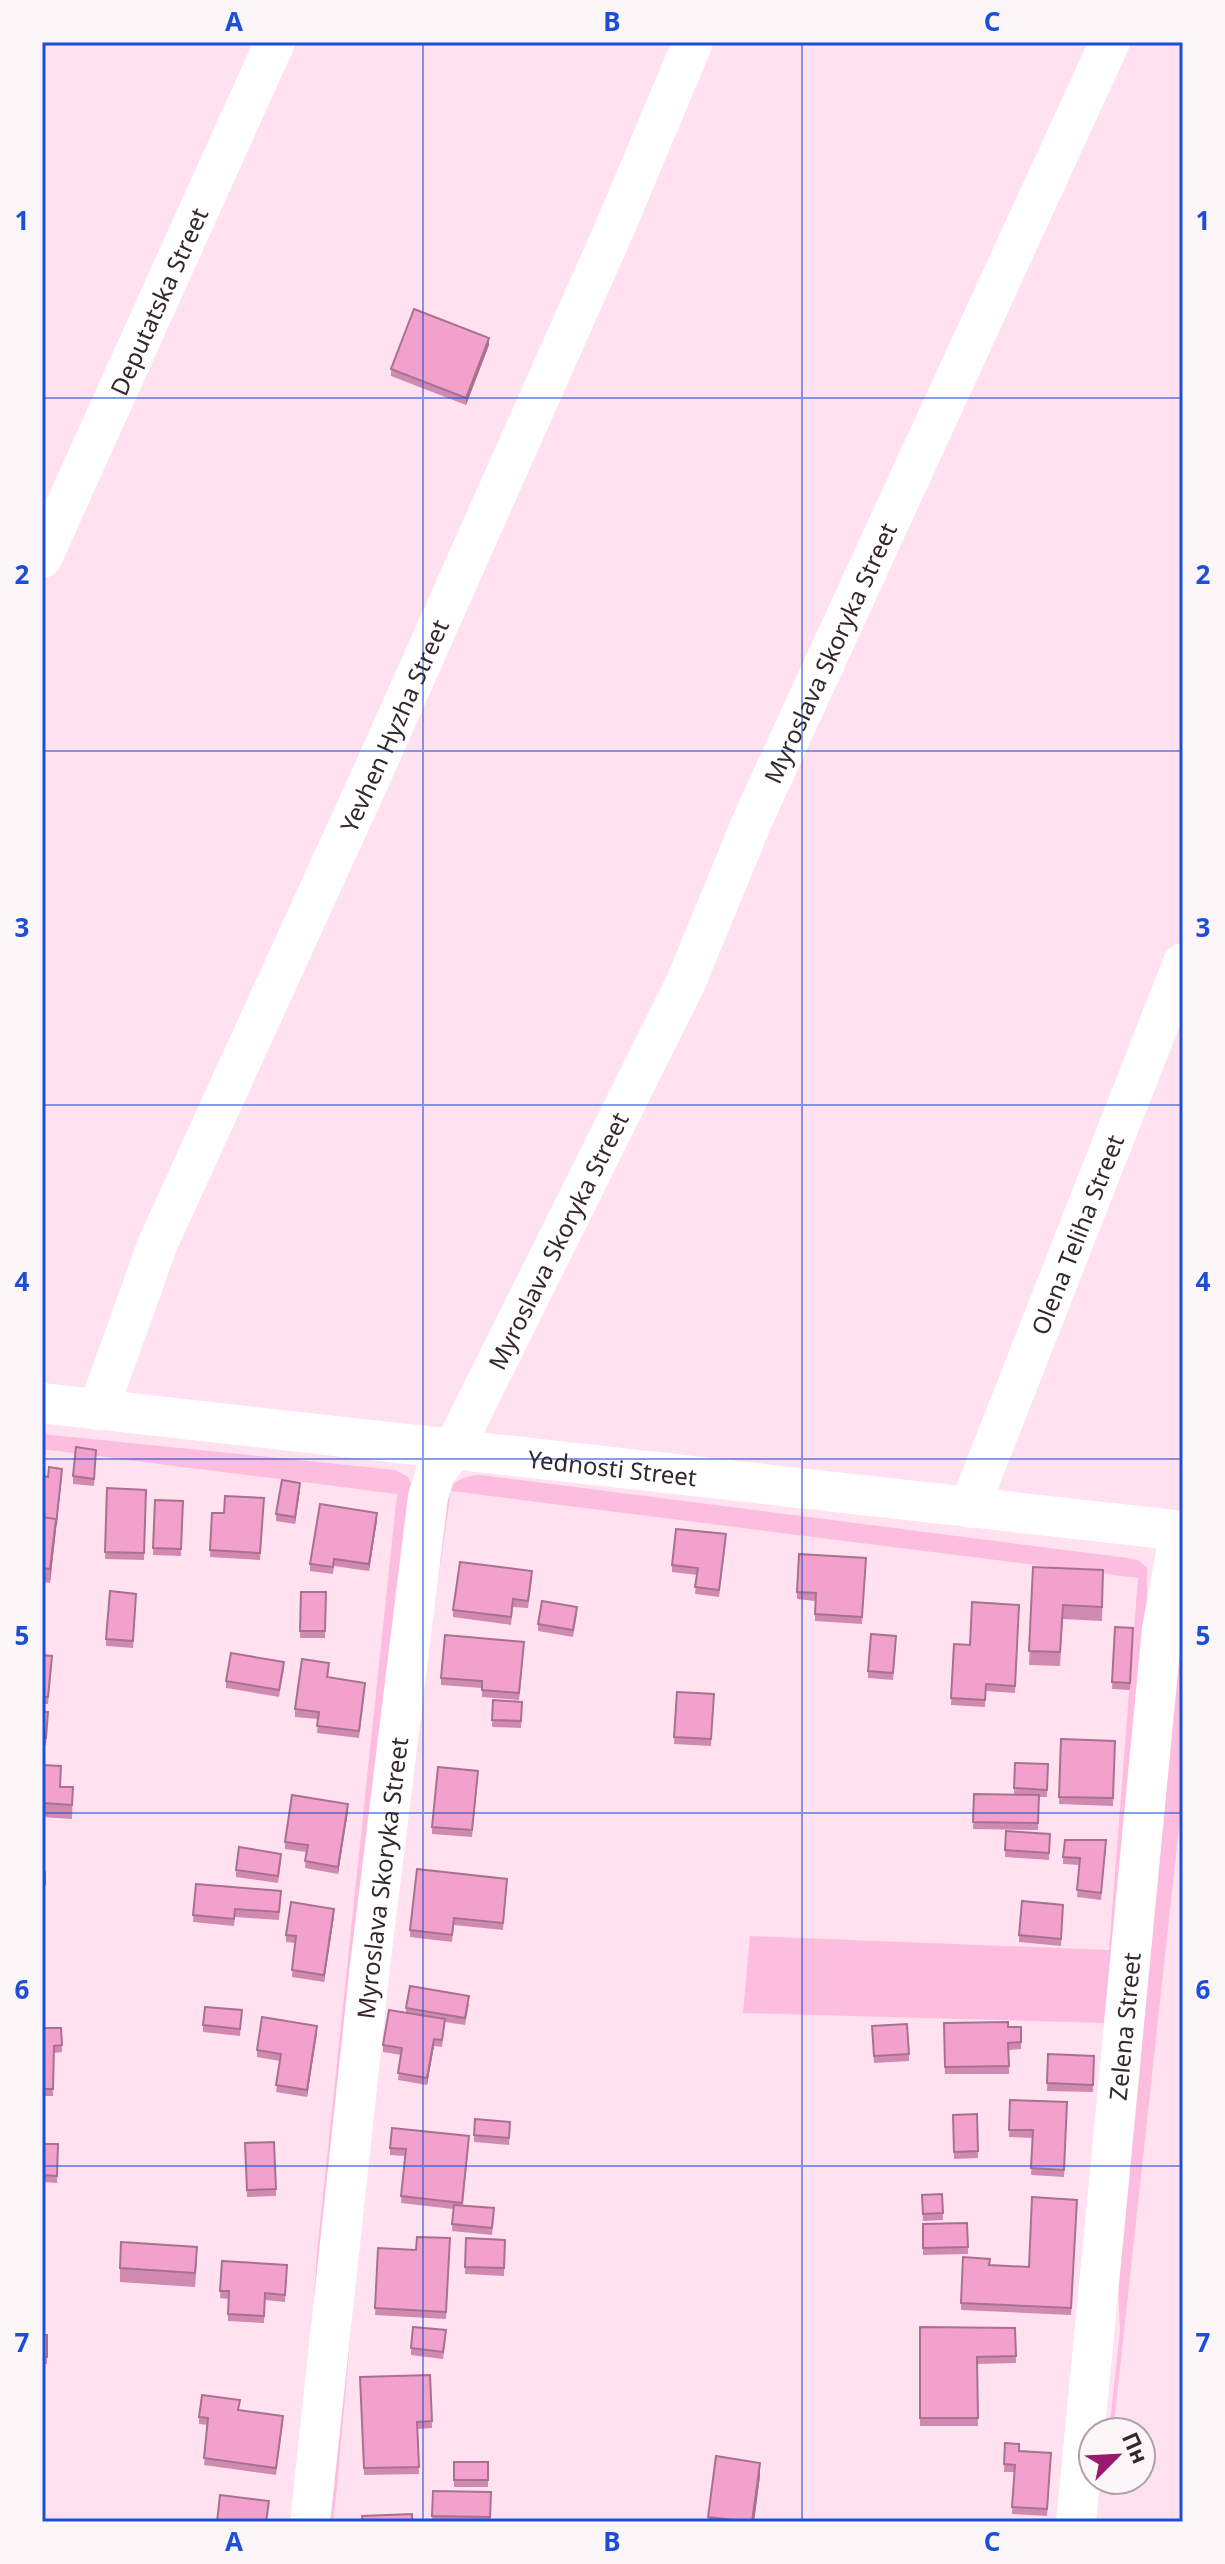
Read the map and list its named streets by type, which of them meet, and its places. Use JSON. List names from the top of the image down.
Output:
{
  "streets": {
    "street": [
      "Deputatska Street",
      "Myroslava Skoryka Street",
      "Yevhen Hyzha Street",
      "Olena Teliha Street",
      "Yednosti Street",
      "Zelena Street"
    ]
  },
  "crossings": [
    ["Myroslava Skoryka Street", "Yednosti Street"],
    ["Yevhen Hyzha Street", "Yednosti Street"],
    ["Olena Teliha Street", "Yednosti Street"],
    ["Yednosti Street", "Zelena Street"]
  ],
  "north": "top right",
  "grid": {
    "columns": ["A", "B", "C"],
    "rows": [
      "1",
      "2",
      "3",
      "4",
      "5",
      "6",
      "7"
    ]
  }
}
